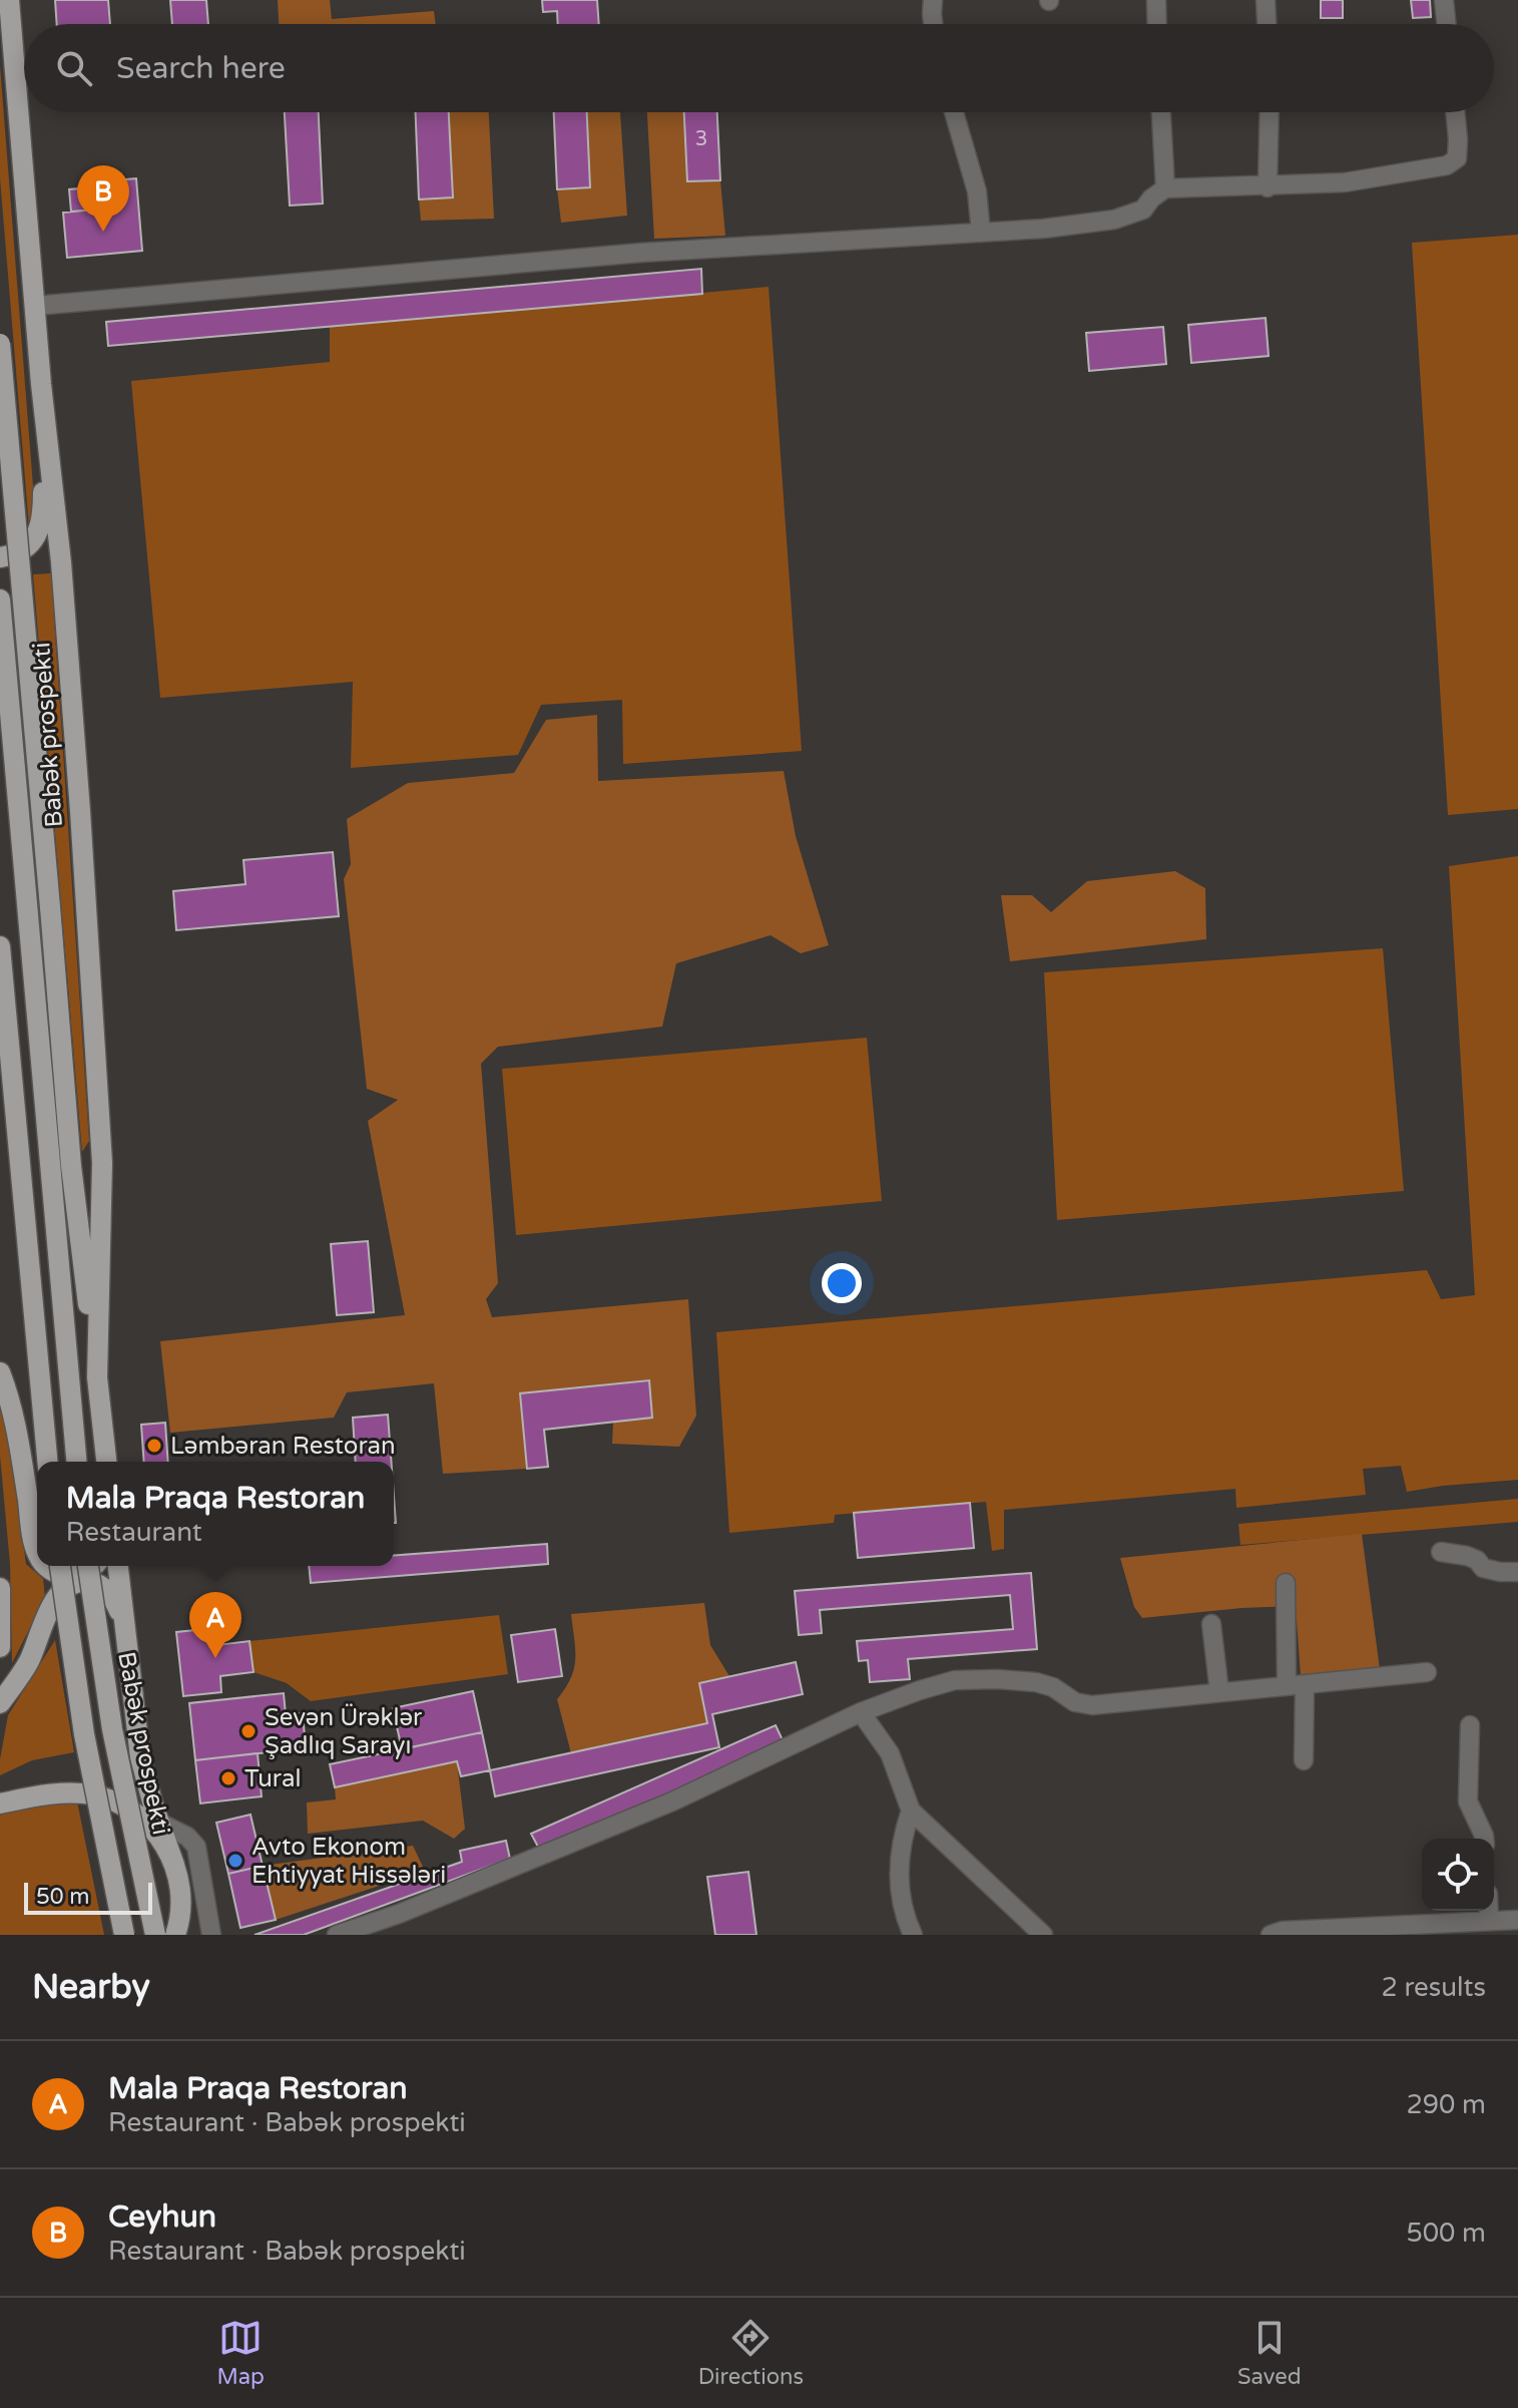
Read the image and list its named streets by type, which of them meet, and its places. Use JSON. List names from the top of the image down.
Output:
{
  "streets": {
    "main road": ["Babək prospekti"]
  },
  "places": [
    "Ləmbəran Restoran",
    "Sevən Ürəklər Şadlıq Sarayı",
    "Tural",
    "Avto Ekonom Ehtiyyat Hissələri"
  ],
  "house_numbers": ["3"],
  "scale_bar": "50 m",
  "page": {
    "search": "Search here",
    "pins": ["B", "A"],
    "popup": ["Mala Praqa Restoran", "Restaurant"],
    "scale": "50 m",
    "heading": ["Nearby", "2 results"],
    "list": [
      {
        "mark": "A",
        "name": "Mala Praqa Restoran",
        "note": "Restaurant · Babək prospekti",
        "value": "290 m"
      },
      {
        "mark": "B",
        "name": "Ceyhun",
        "note": "Restaurant · Babək prospekti",
        "value": "500 m"
      }
    ],
    "nav": ["Map", "Directions", "Saved"]
  }
}
